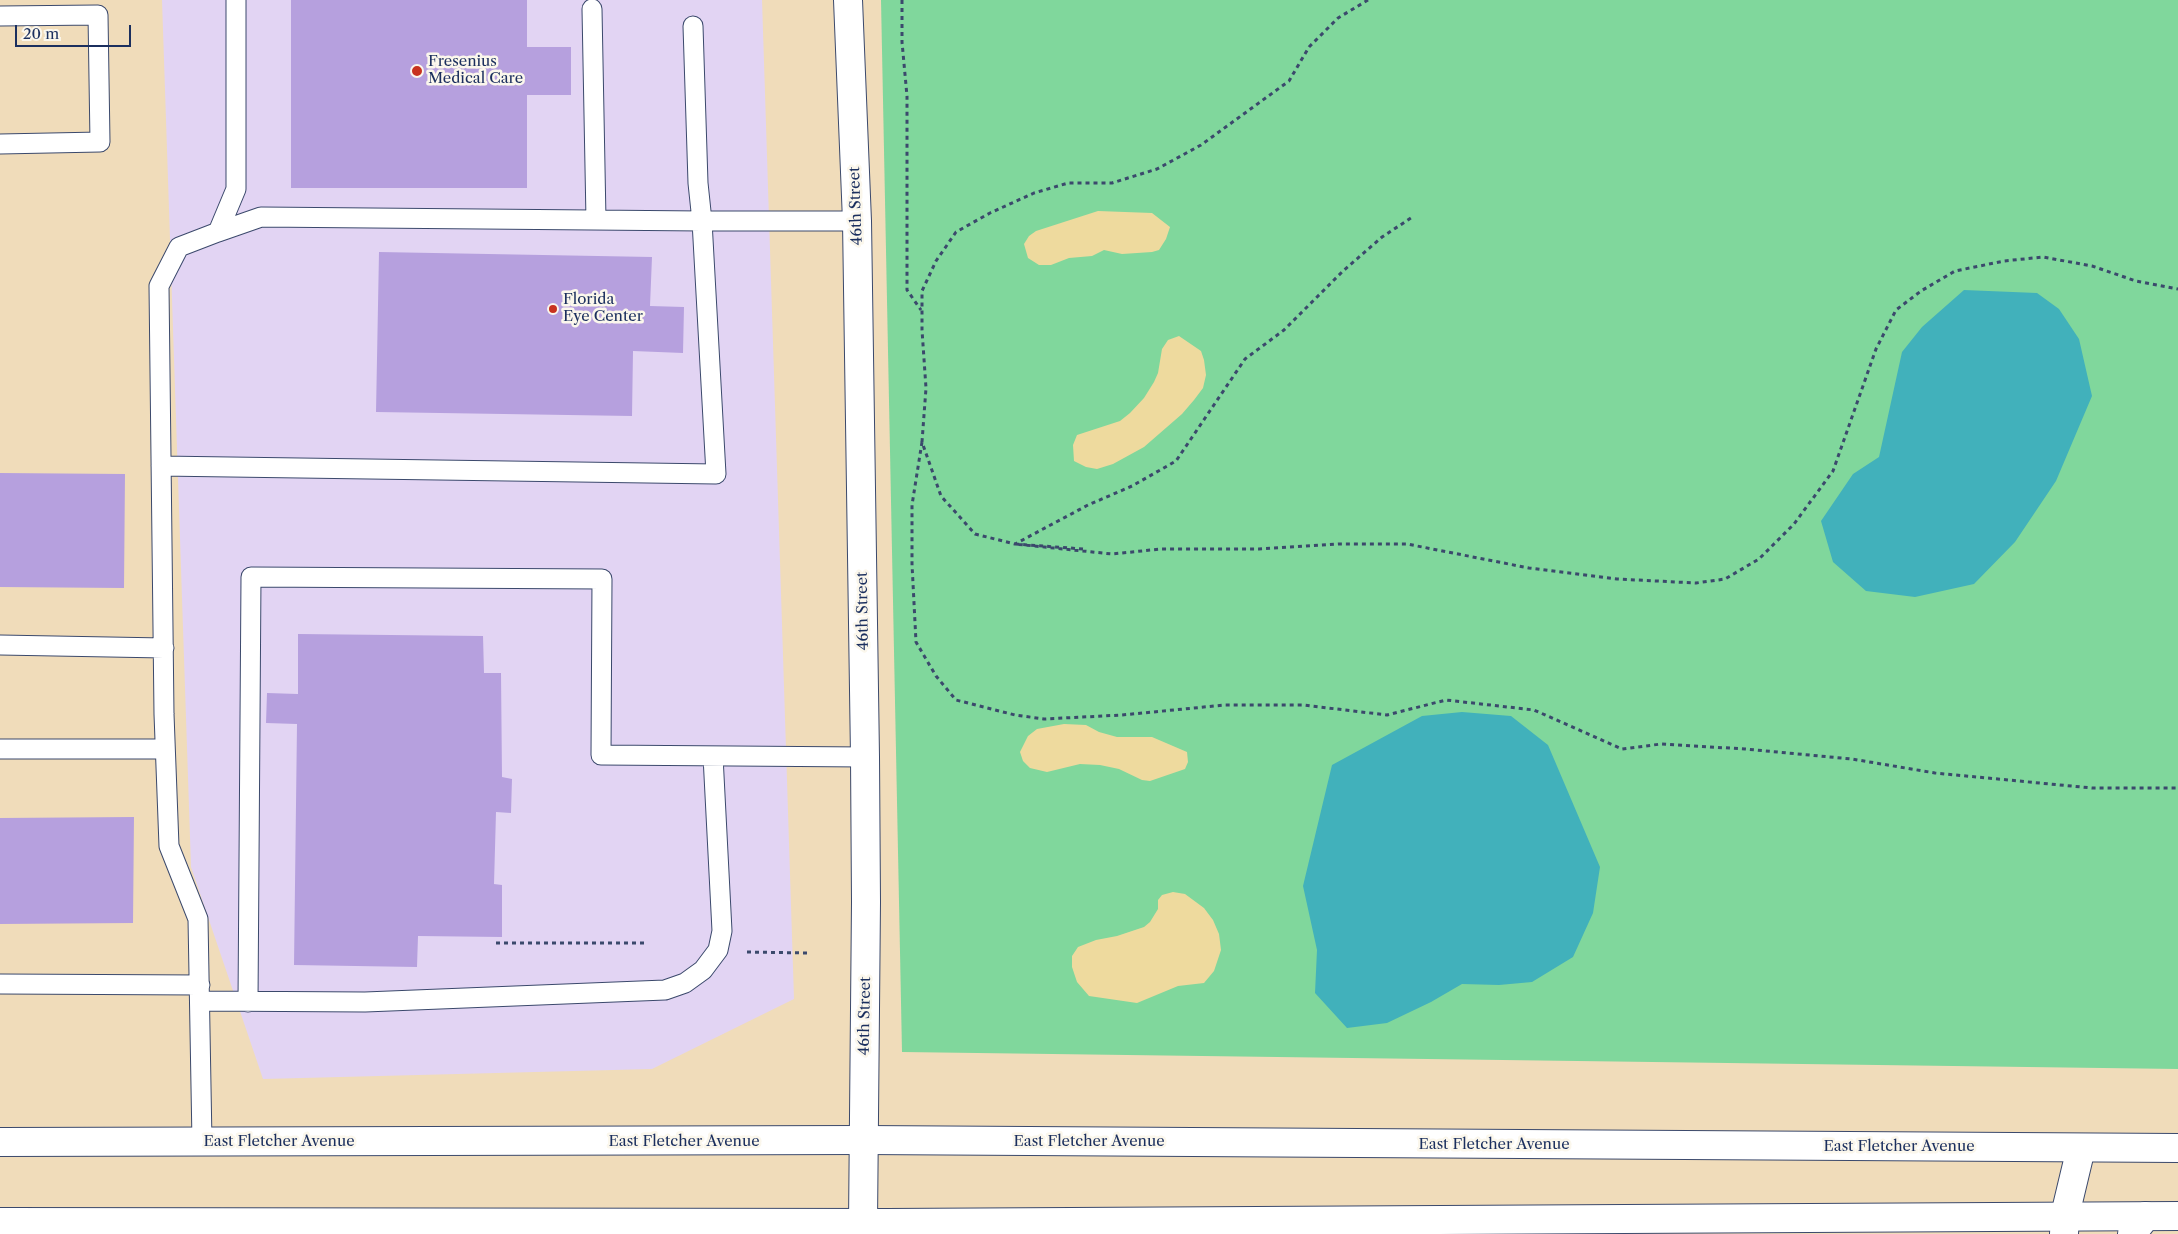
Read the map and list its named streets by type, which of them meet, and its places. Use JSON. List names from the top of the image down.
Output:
{
  "streets": {
    "main road": ["46th Street", "East Fletcher Avenue"]
  },
  "crossings": [
    ["46th Street", "East Fletcher Avenue"]
  ],
  "places": ["Fresenius Medical Care", "Florida Eye Center"],
  "scale_bar": "20 m"
}
